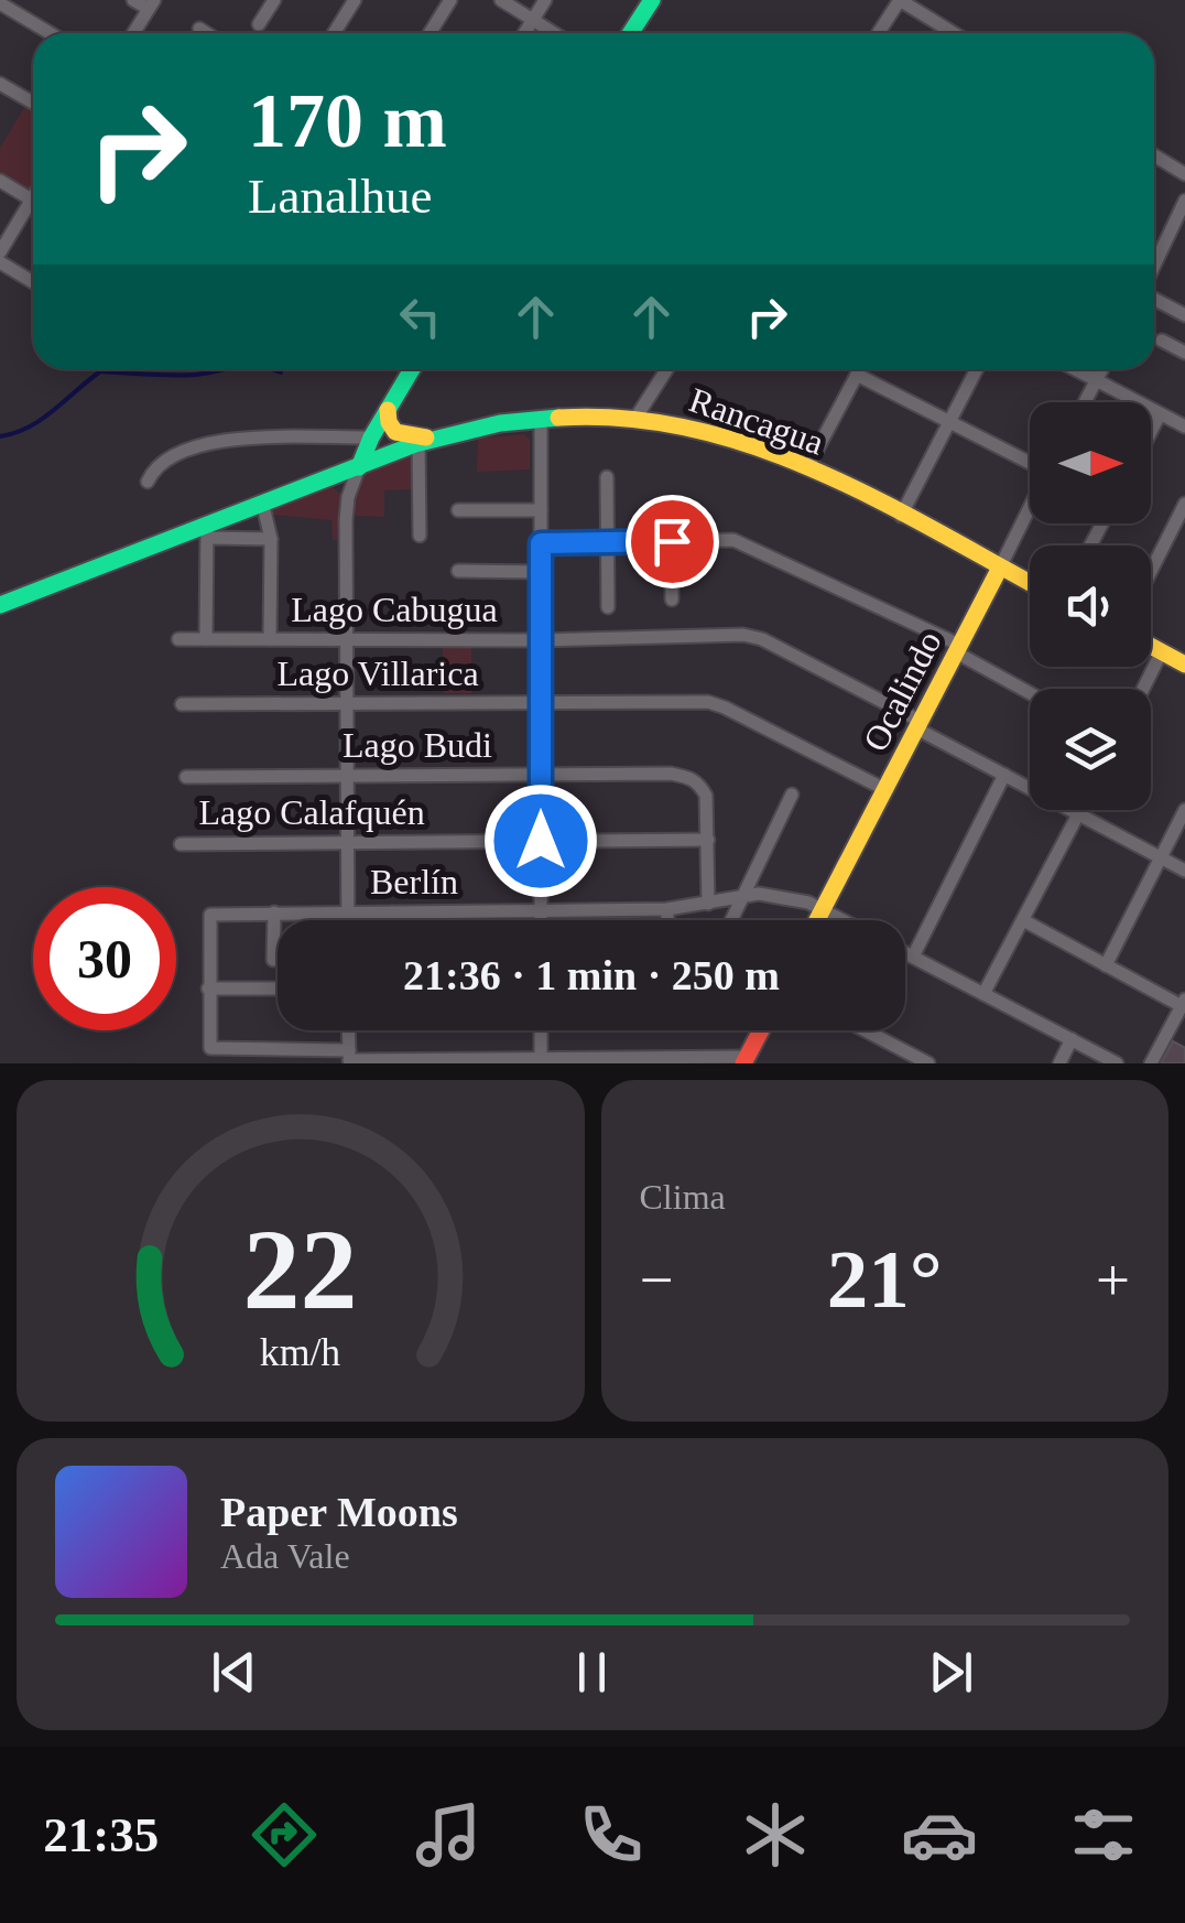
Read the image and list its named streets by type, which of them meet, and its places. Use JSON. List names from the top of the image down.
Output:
{
  "streets": {
    "main road": ["Rancagua", "Ocalindo"],
    "street": [
      "Lago Cabugua",
      "Lago Villarica",
      "Lago Budi",
      "Lago Calafquén",
      "Berlín"
    ]
  },
  "crossings": [
    ["Rancagua", "Ocalindo"],
    ["Lago Cabugua", "Ocalindo"],
    ["Lago Villarica", "Ocalindo"],
    ["Ocalindo", "Berlín"],
    ["Lago Budi", "Lago Calafquén"]
  ],
  "north": "right",
  "page": {
    "turn": ["170 m", "Lanalhue"],
    "limit": "30",
    "trip": "21:36 · 1 min · 250 m",
    "tile": "Clima",
    "heat": ["−", "21°", "+"],
    "song": ["Paper Moons", "Ada Vale"],
    "tabs": "21:35",
    "gauge": ["22", "km/h"]
  }
}
